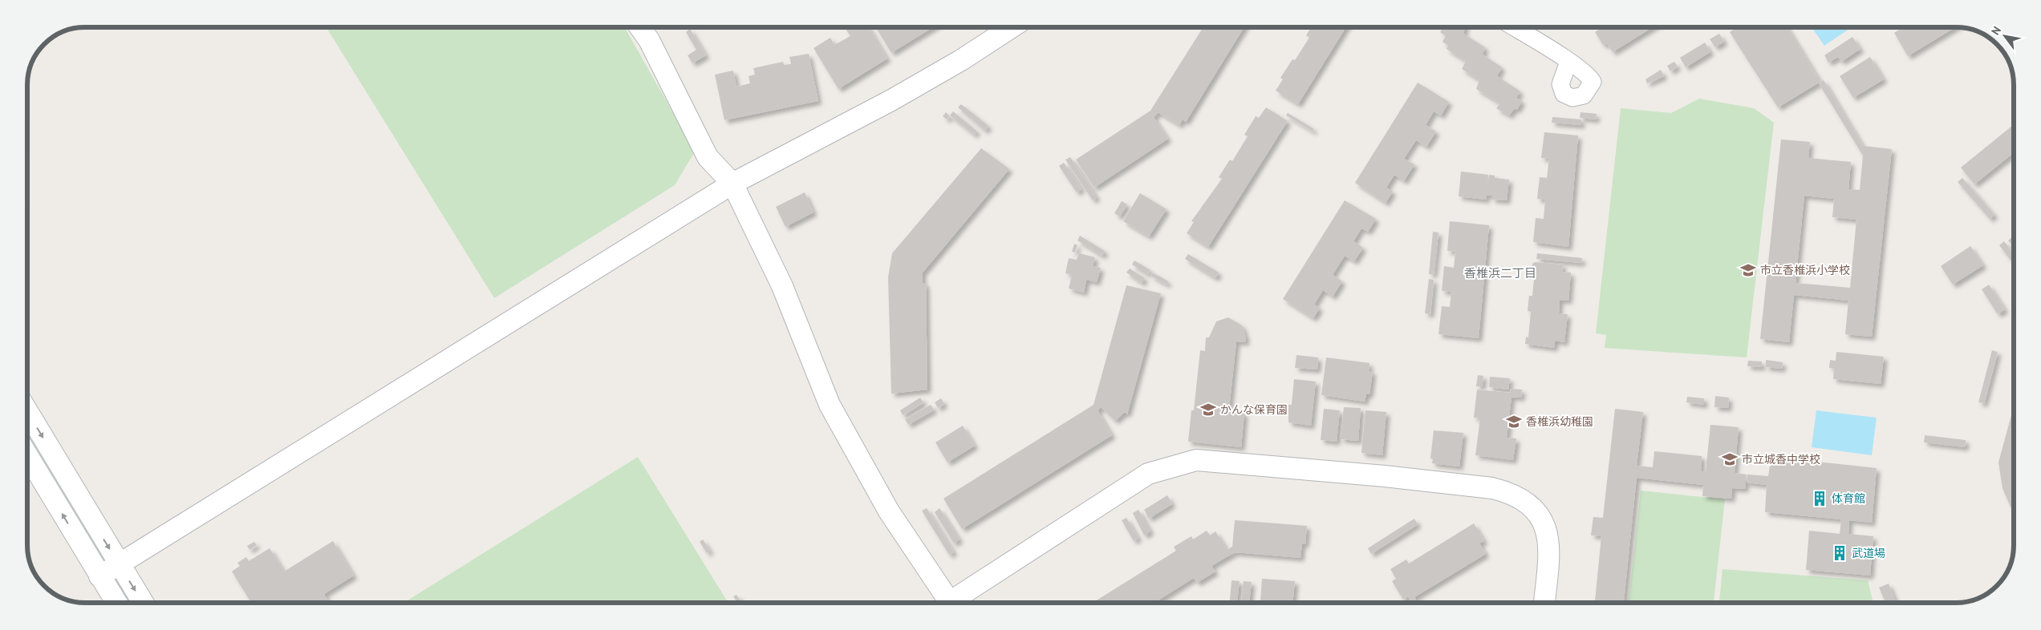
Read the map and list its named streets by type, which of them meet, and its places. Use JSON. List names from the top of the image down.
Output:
{
  "districts": ["香椎浜二丁目"],
  "places": {
    "school or university": [
      "市立香椎浜小学校",
      "かんな保育園",
      "香椎浜幼稚園",
      "市立城香中学校"
    ],
    "building": ["体育館", "武道場"]
  },
  "north": "top left"
}
